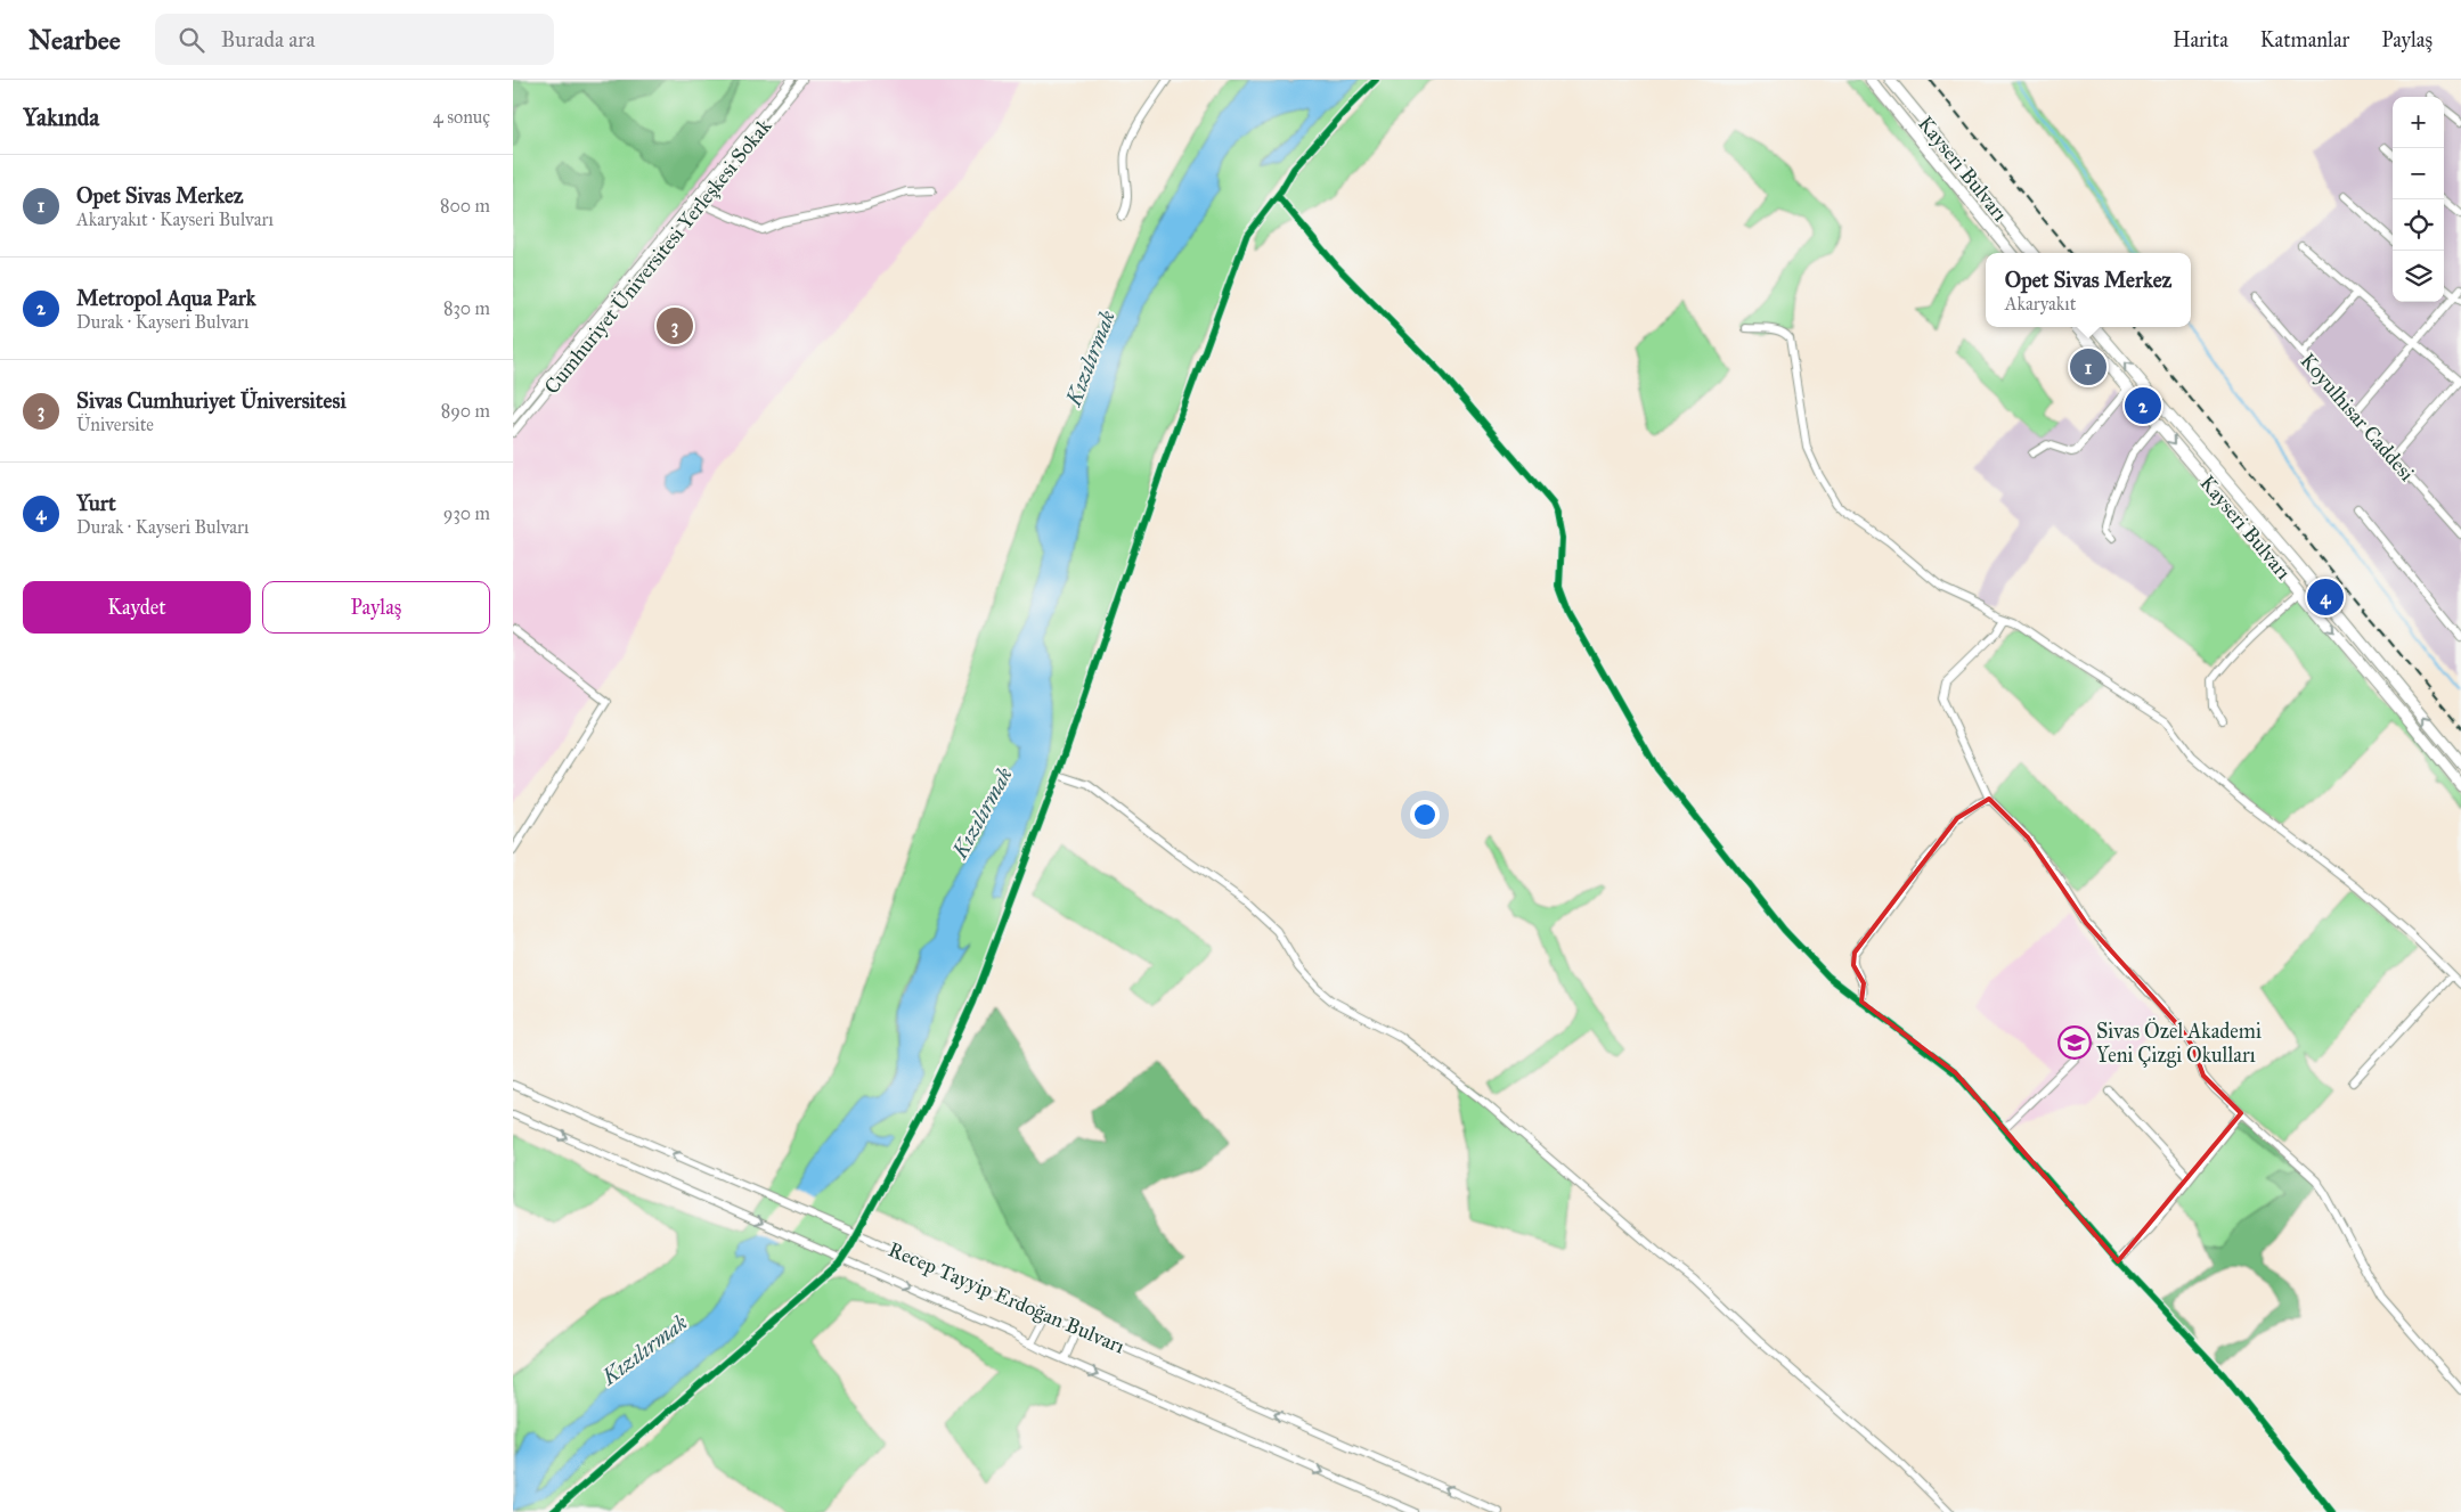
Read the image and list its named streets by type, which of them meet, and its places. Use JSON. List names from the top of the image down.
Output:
{
  "streets": {
    "highway": ["Kayseri Bulvarı"],
    "street": ["Cumhuriyet Üniversitesi Yerleşkesi Sokak", "Koyulhisar Caddesi", "Recep Tayyip Erdoğan Bulvarı"]
  },
  "water": ["Kızılırmak"],
  "places": {
    "school or university": ["Sivas Özel Akademi Yeni Çizgi Okulları"]
  },
  "page": {
    "header": "Nearbee",
    "search": "Burada ara",
    "nav": ["Harita", "Katmanlar", "Paylaş"],
    "heading": ["Yakında", "4 sonuç"],
    "map_buttons": ["+", "−"],
    "list": [
      {
        "mark": "1",
        "name": "Opet Sivas Merkez",
        "note": "Akaryakıt · Kayseri Bulvarı",
        "value": "800 m"
      },
      {
        "mark": "2",
        "name": "Metropol Aqua Park",
        "note": "Durak · Kayseri Bulvarı",
        "value": "830 m"
      },
      {
        "mark": "3",
        "name": "Sivas Cumhuriyet Üniversitesi",
        "note": "Üniversite",
        "value": "890 m"
      },
      {
        "mark": "4",
        "name": "Yurt",
        "note": "Durak · Kayseri Bulvarı",
        "value": "930 m"
      }
    ],
    "popup": ["Opet Sivas Merkez", "Akaryakıt"],
    "pins": [
      "3",
      "1",
      "2",
      "4"
    ],
    "buttons": ["Kaydet", "Paylaş"]
  }
}
